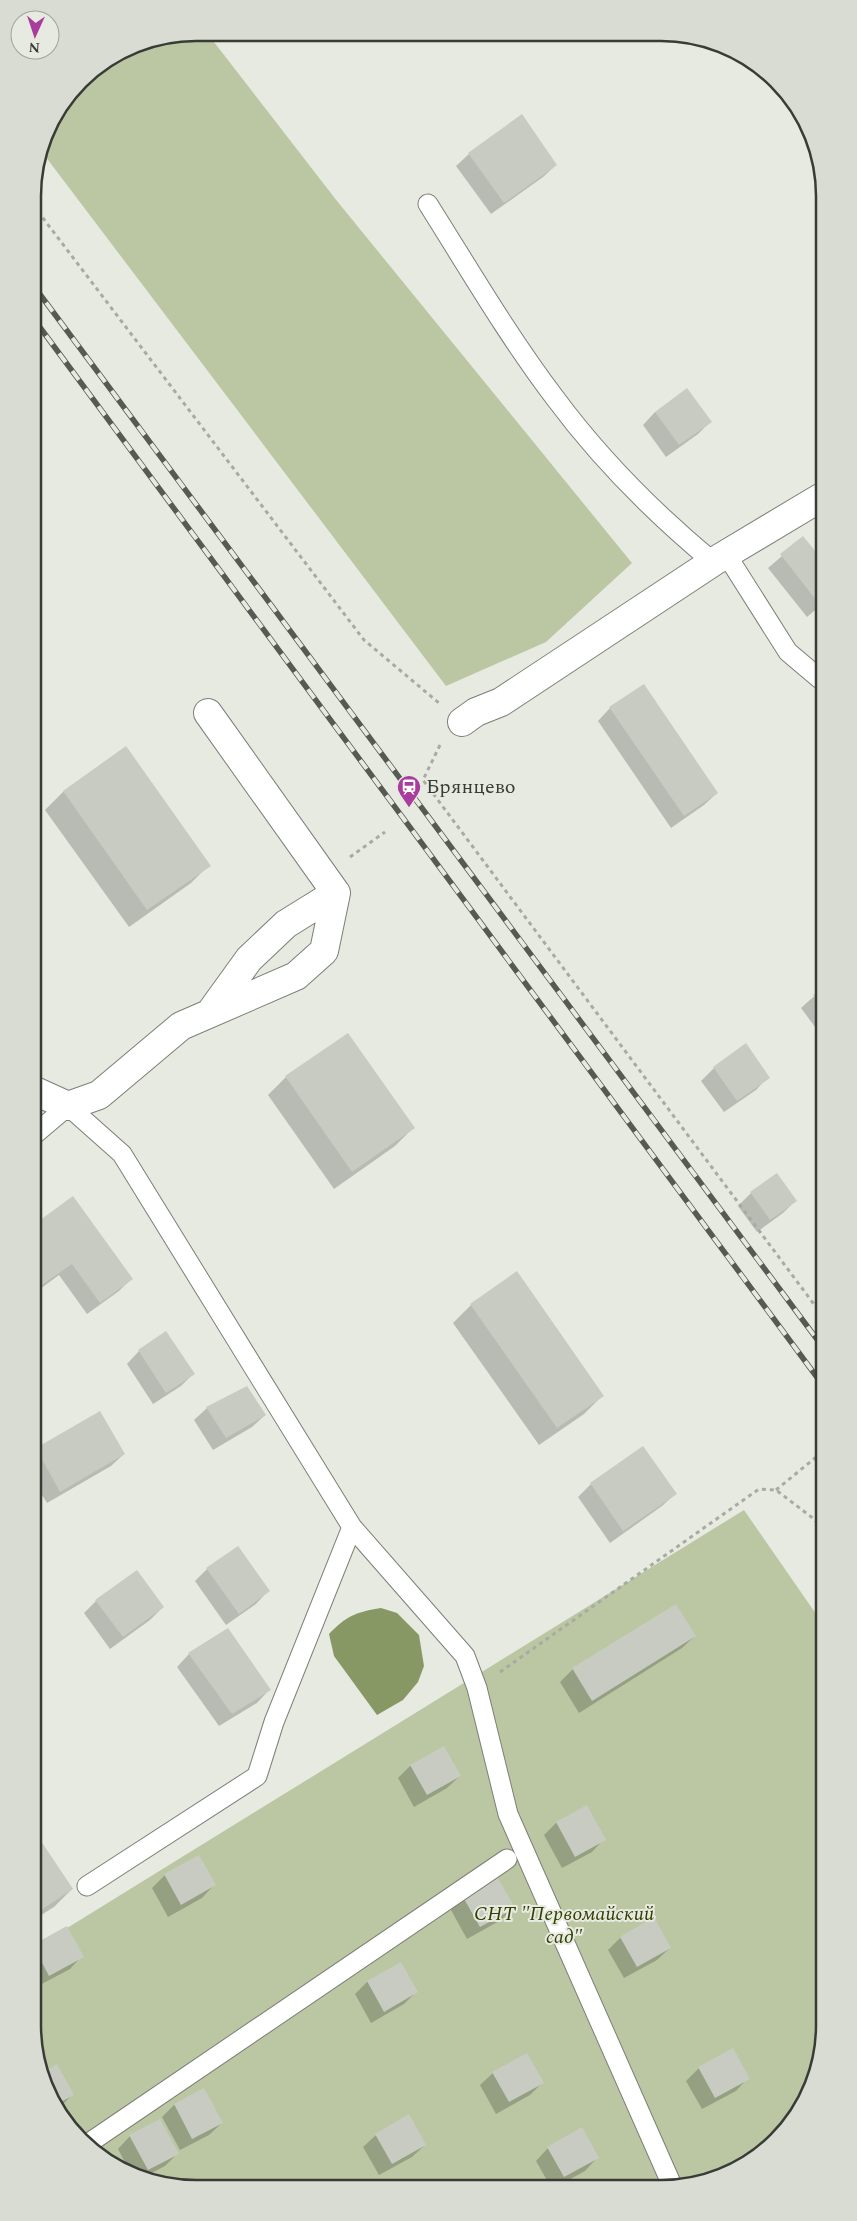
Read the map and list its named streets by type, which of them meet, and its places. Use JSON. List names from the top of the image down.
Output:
{
  "parks": ["СНТ \"Первомайский сад\""],
  "places": {
    "station": ["Брянцево"]
  },
  "north": "bottom"
}
